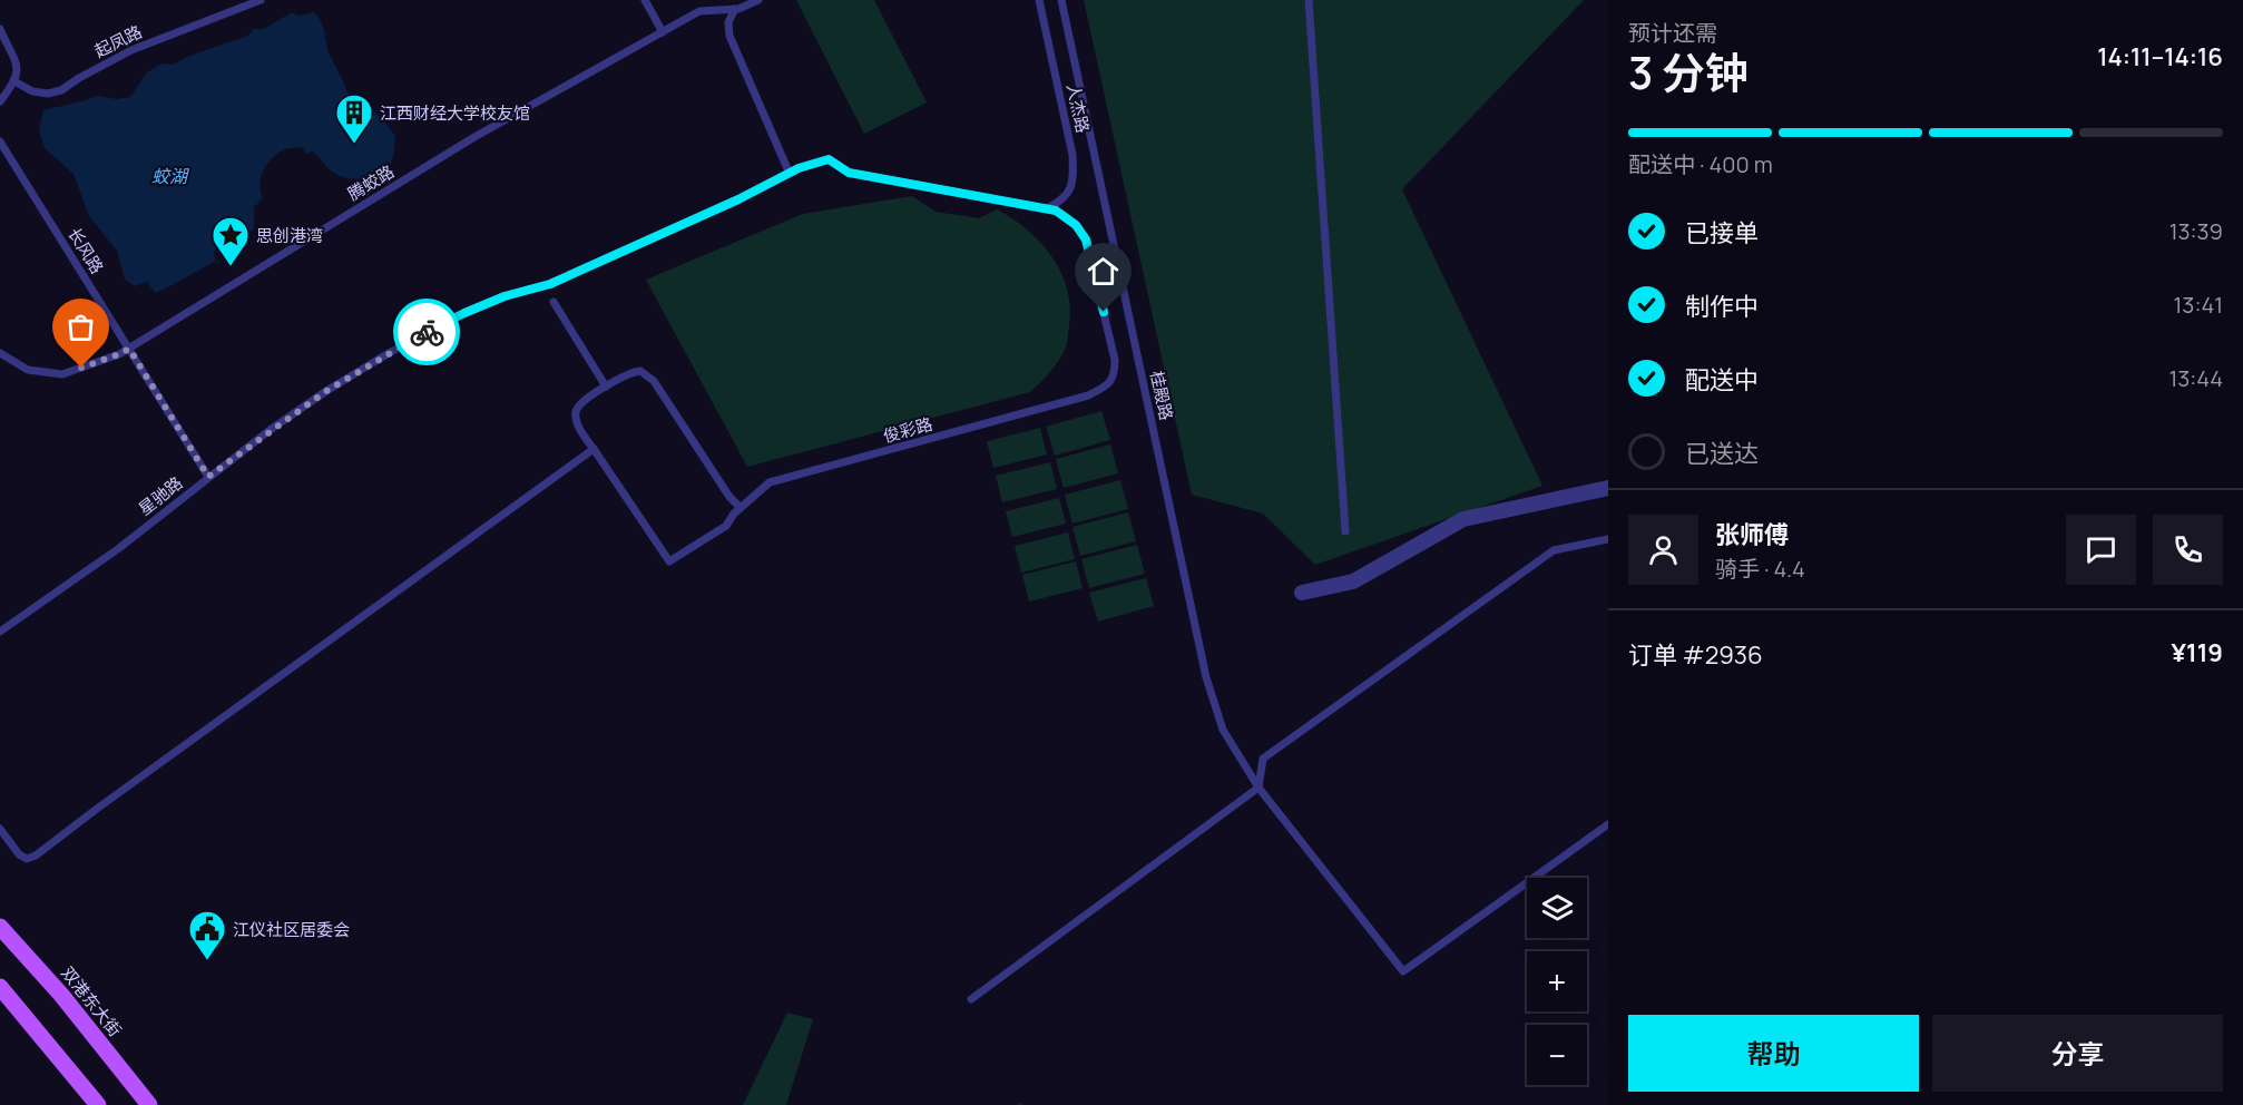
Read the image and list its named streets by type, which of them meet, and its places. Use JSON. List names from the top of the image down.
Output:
{
  "streets": {
    "main road": ["双港东大街"],
    "lane": [
      "起凤路",
      "人杰路",
      "腾蛟路",
      "长风路",
      "桂殿路",
      "俊彩路",
      "星驰路"
    ]
  },
  "crossings": [
    ["人杰路", "俊彩路"],
    ["人杰路", "星驰路"],
    ["腾蛟路", "长风路"],
    ["长风路", "星驰路"],
    ["俊彩路", "星驰路"]
  ],
  "water": ["蛟湖"],
  "places": {
    "building": ["江西财经大学校友馆"],
    "place": ["思创港湾"],
    "public building": ["江仪社区居委会"]
  },
  "page": {
    "heading": ["3 分钟", "预计还需", "14:11–14:16"],
    "panel": [
      "张师傅",
      "骑手 · 4.4",
      "订单 #2936",
      "¥119"
    ],
    "bar": "配送中 · 400 m",
    "list": [
      ["已接单", "13:39"],
      ["制作中", "13:41"],
      ["配送中", "13:44"],
      "已送达"
    ],
    "map_buttons": ["+", "−"],
    "buttons": ["帮助", "分享"]
  }
}
